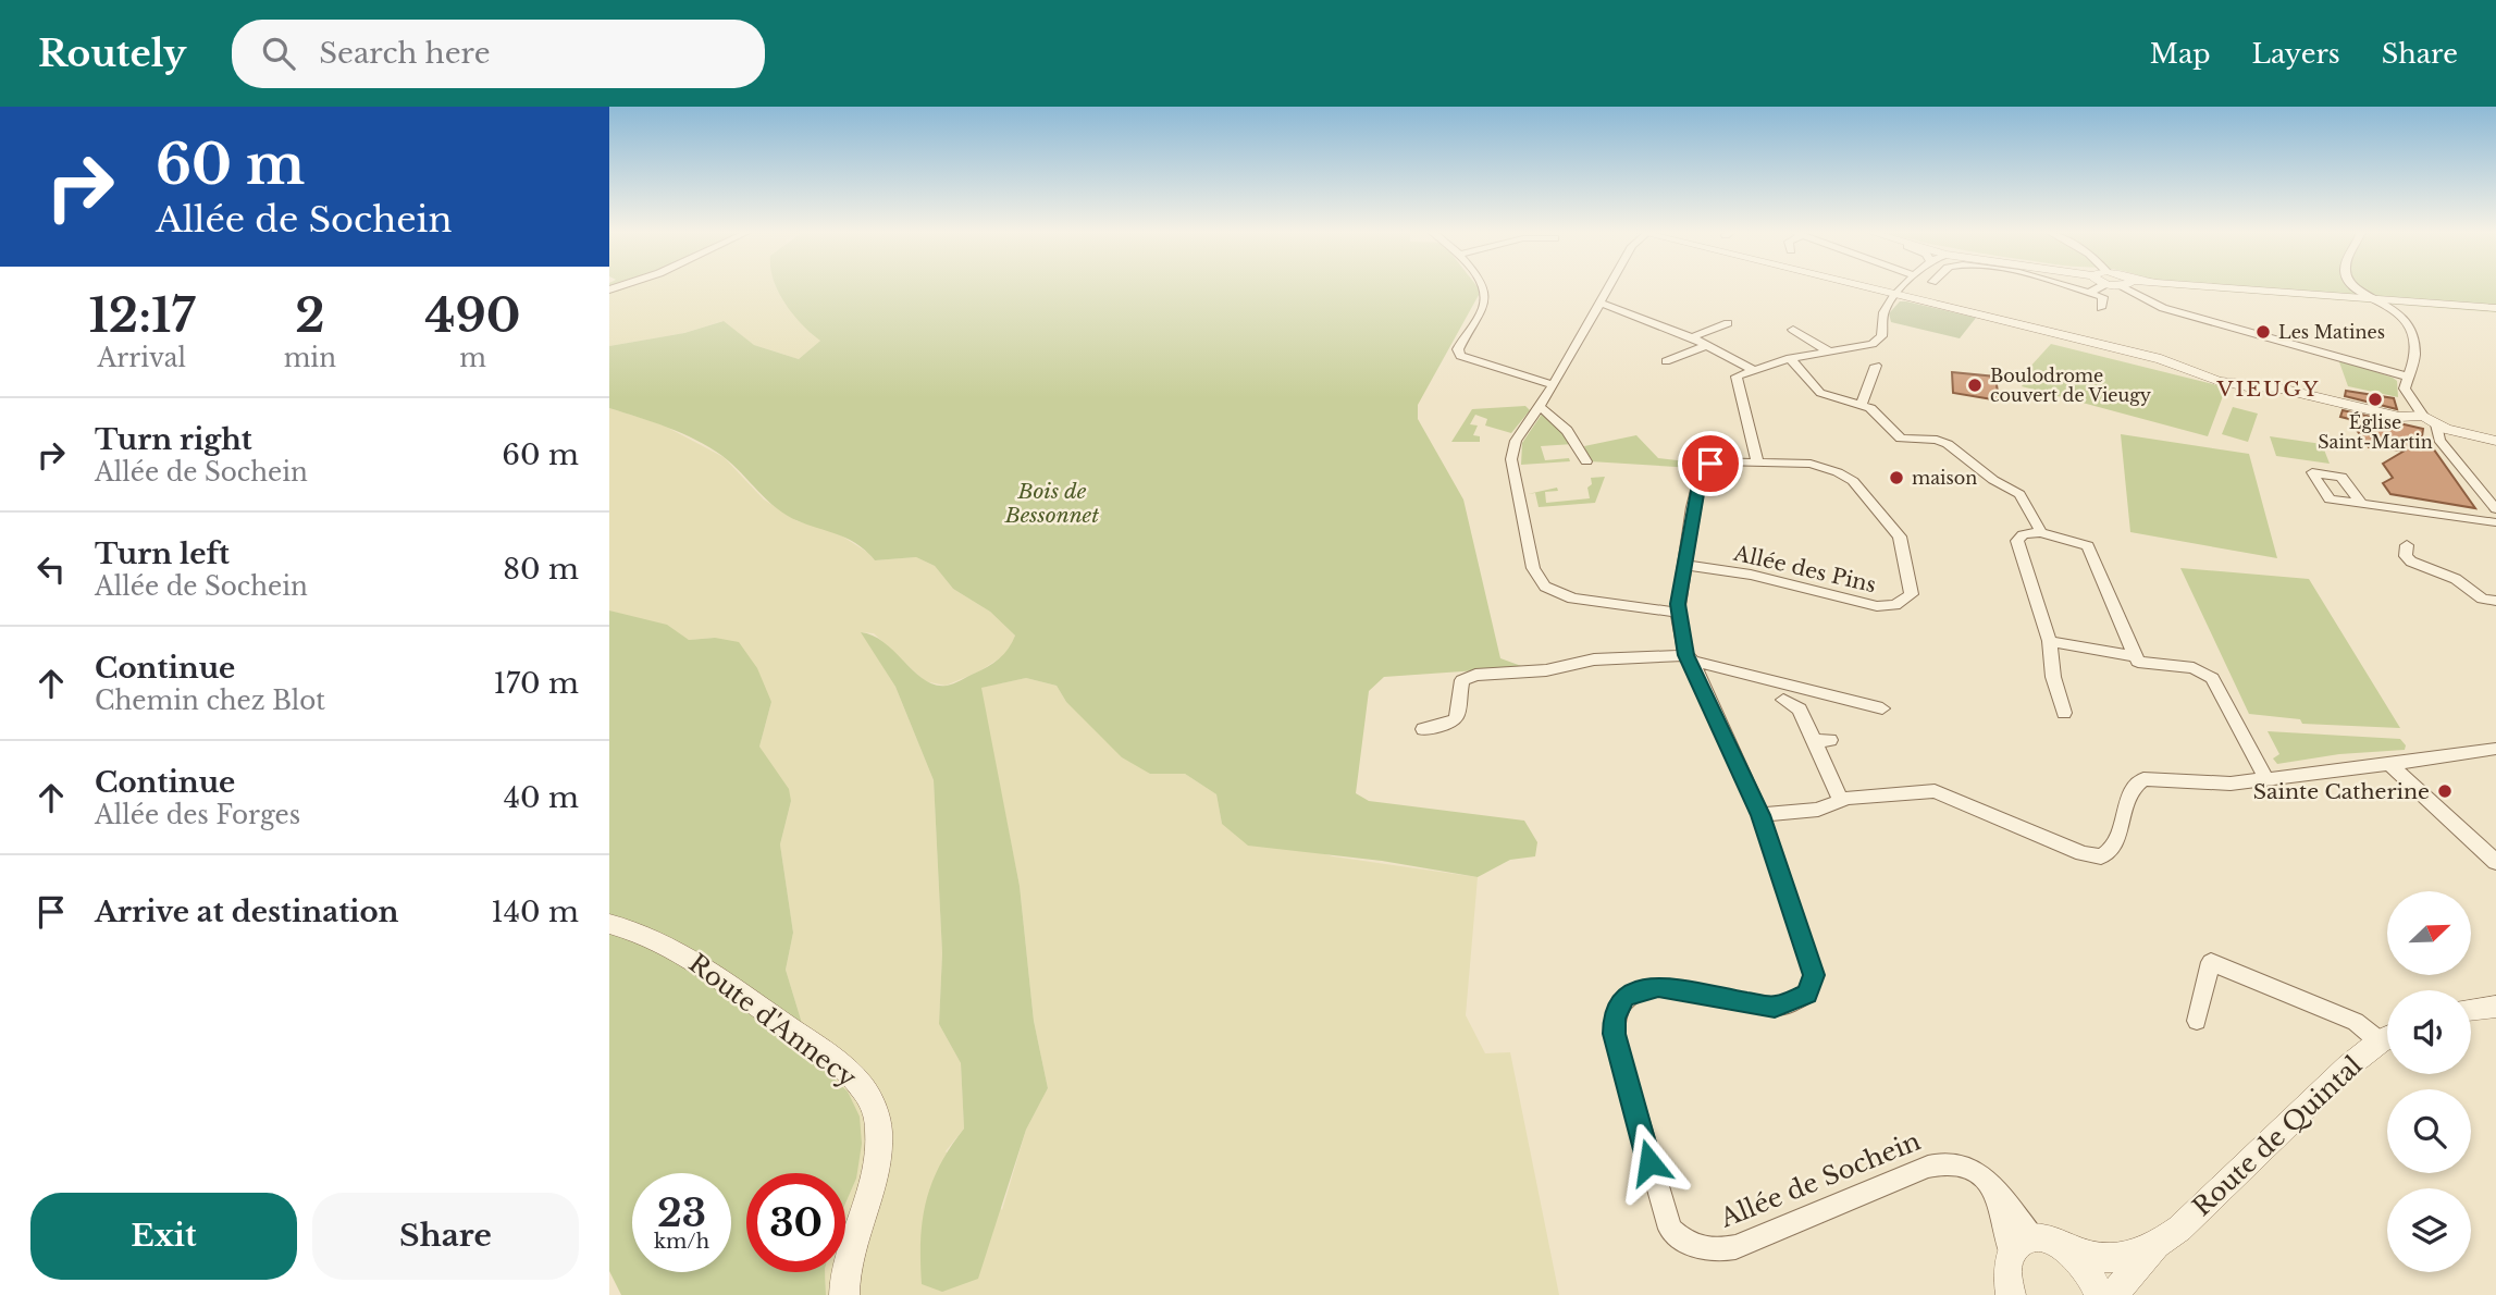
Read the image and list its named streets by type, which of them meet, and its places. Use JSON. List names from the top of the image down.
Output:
{
  "streets": {
    "street": [
      "Allée des Pins",
      "Route d'Annecy",
      "Route de Quintal",
      "Allée de Sochein"
    ]
  },
  "crossings": [
    ["Allée des Pins", "Allée de Sochein"],
    ["Route de Quintal", "Allée de Sochein"]
  ],
  "districts": ["VIEUGY"],
  "parks": ["Bois de Bessonnet"],
  "places": [
    "Les Matines",
    "Boulodrome couvert de Vieugy",
    "Église Saint-Martin",
    "maison",
    "Sainte Catherine"
  ],
  "north": "top right",
  "page": {
    "header": "Routely",
    "search": "Search here",
    "nav": ["Map", "Layers", "Share"],
    "turn": ["60 m", "Allée de Sochein"],
    "eta": [
      "12:17",
      "Arrival",
      "2",
      "min",
      "490",
      "m"
    ],
    "list": [
      {
        "name": "Turn right",
        "note": "Allée de Sochein",
        "value": "60 m"
      },
      {
        "name": "Turn left",
        "note": "Allée de Sochein",
        "value": "80 m"
      },
      {
        "name": "Continue",
        "note": "Chemin chez Blot",
        "value": "170 m"
      },
      {
        "name": "Continue",
        "note": "Allée des Forges",
        "value": "40 m"
      },
      {
        "name": "Arrive at destination",
        "value": "140 m"
      }
    ],
    "speed": "23 km/h",
    "limit": "30",
    "buttons": ["Exit", "Share"]
  }
}
